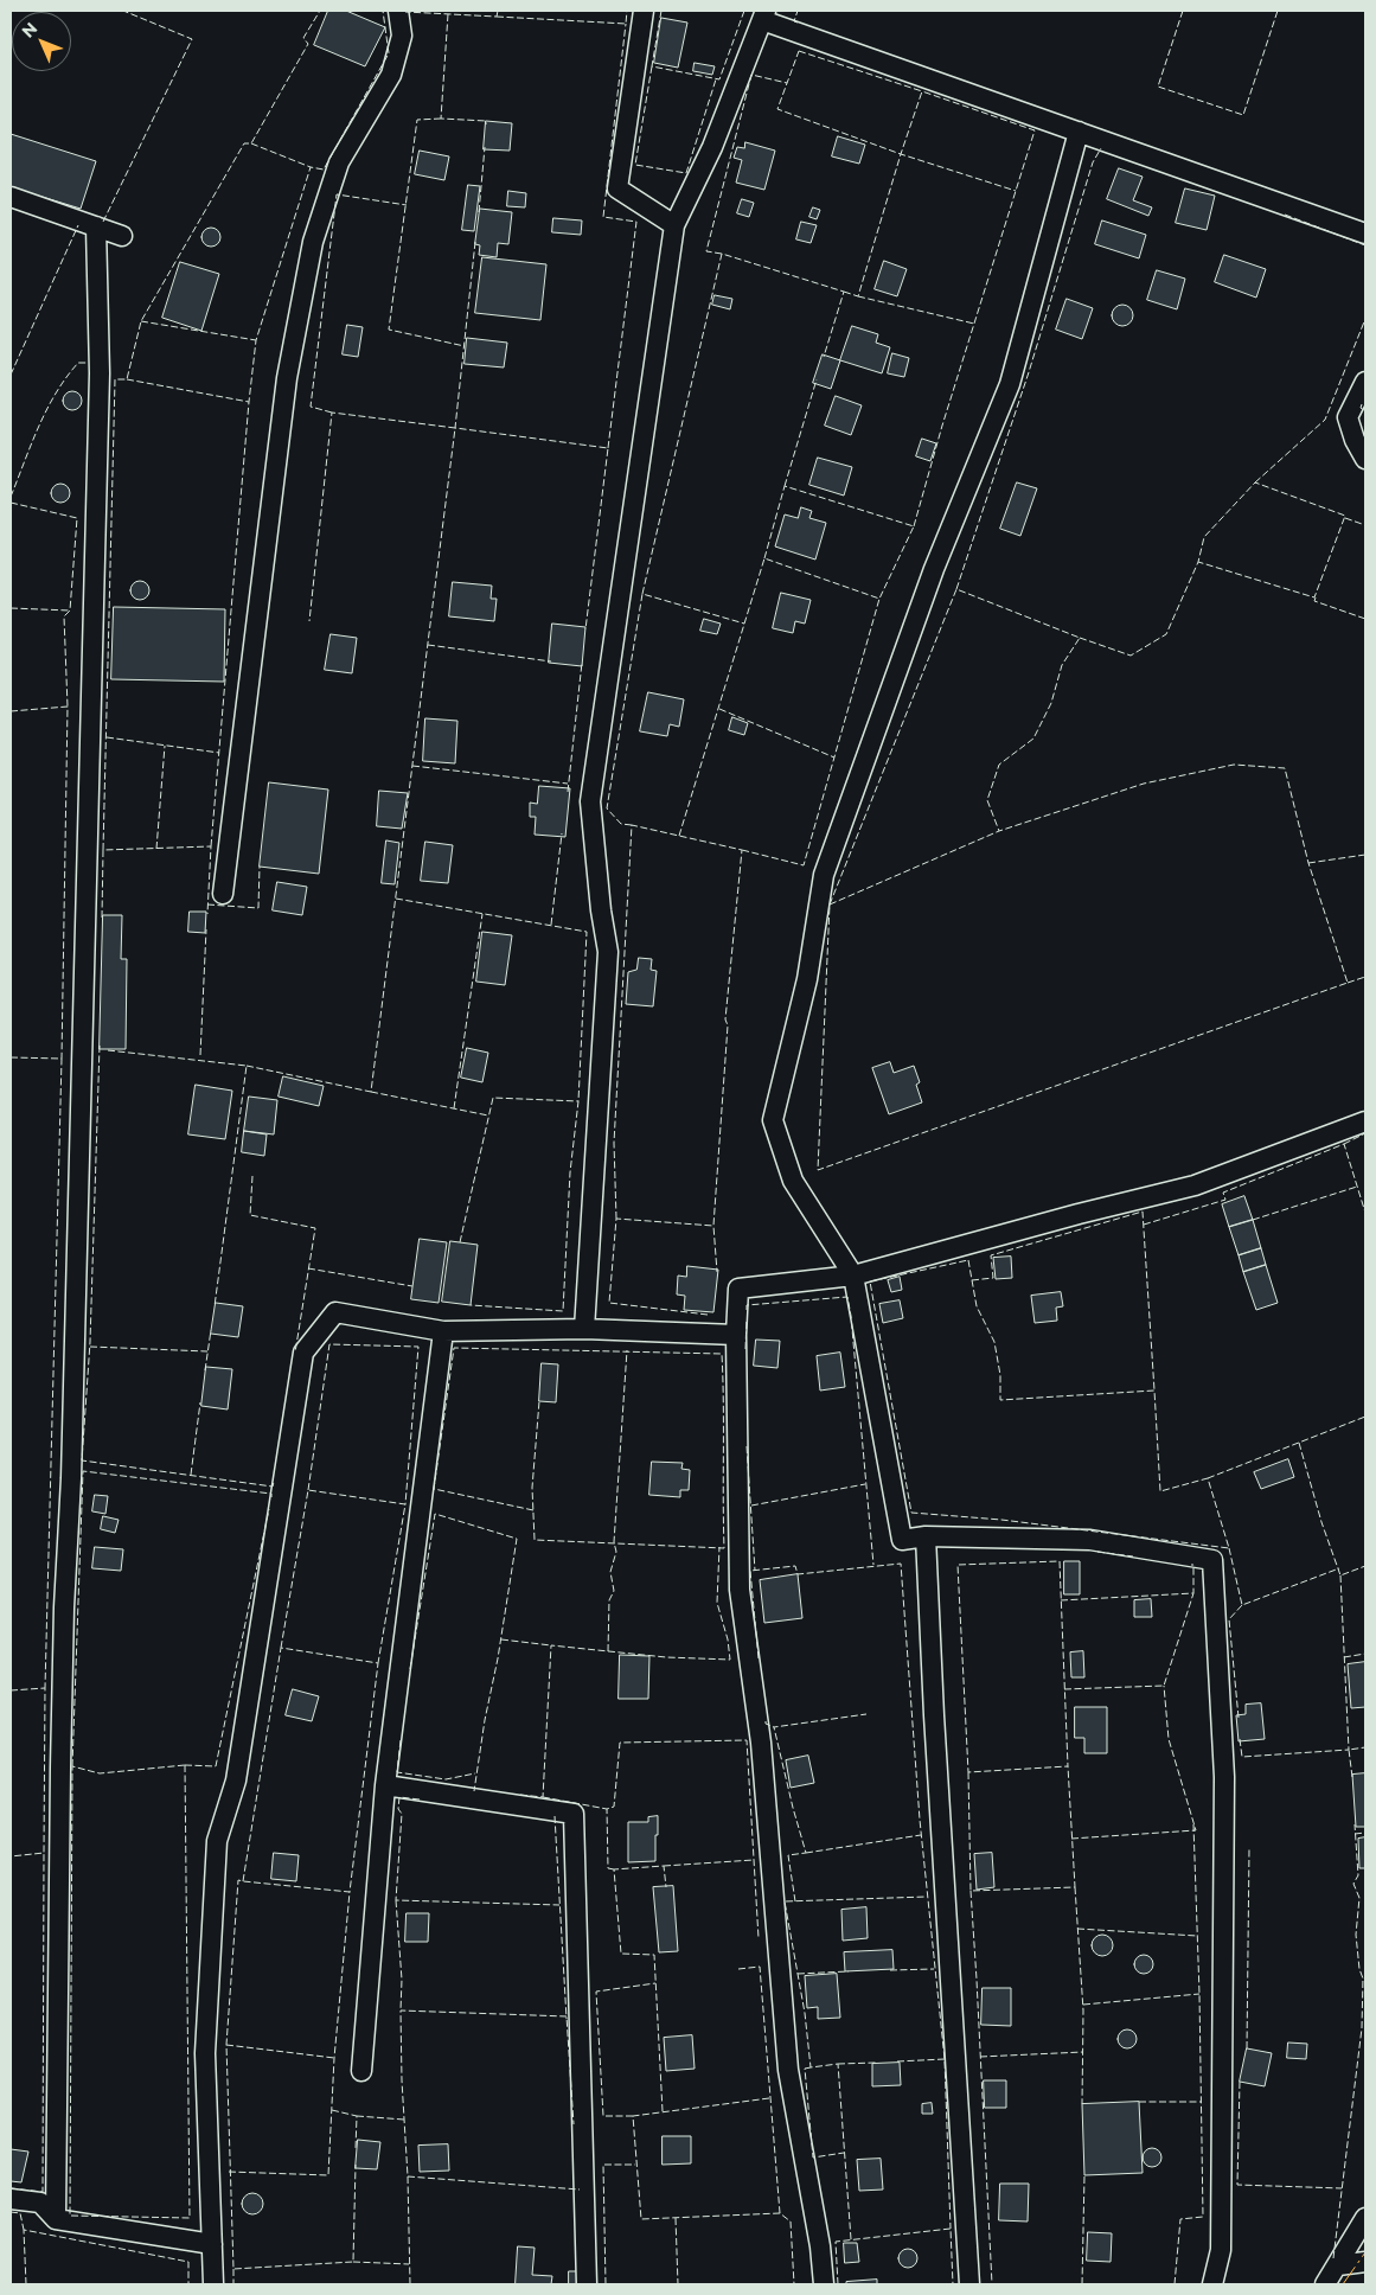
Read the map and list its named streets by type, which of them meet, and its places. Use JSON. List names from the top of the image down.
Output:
{
  "north": "top left"
}
